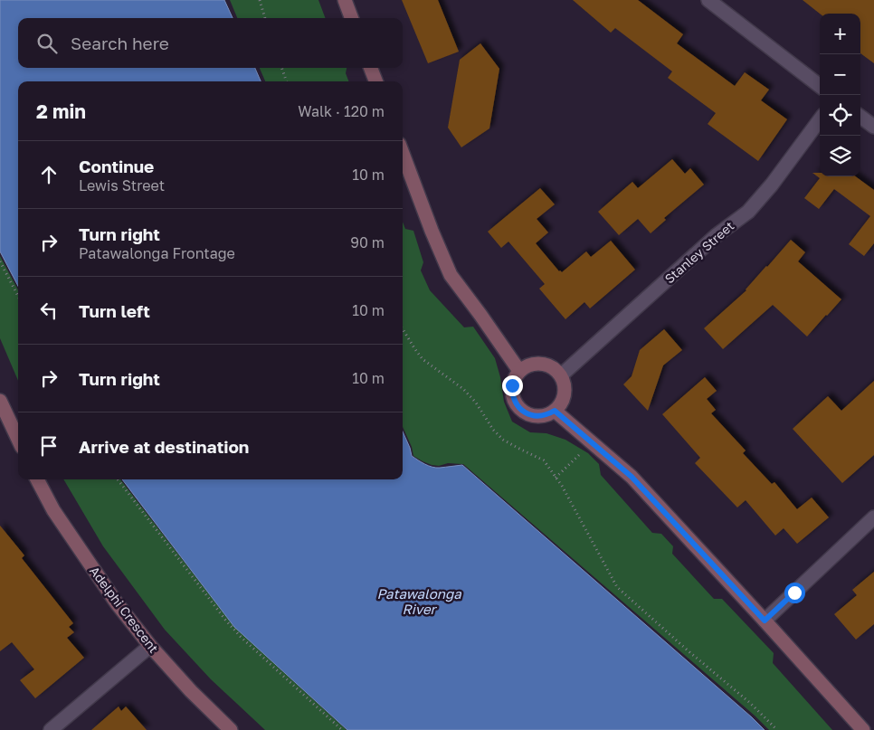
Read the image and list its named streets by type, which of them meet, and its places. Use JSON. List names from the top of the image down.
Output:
{
  "streets": {
    "street": ["Stanley Street", "Adelphi Crescent"]
  },
  "water": ["Patawalonga River"],
  "page": {
    "map_buttons": ["+", "−"],
    "search": "Search here",
    "heading": ["2 min", "Walk · 120 m"],
    "list": [
      ["Continue", "Lewis Street", "10 m"],
      ["Turn right", "Patawalonga Frontage", "90 m"],
      ["Turn left", "10 m"],
      ["Turn right", "10 m"],
      "Arrive at destination"
    ]
  }
}
